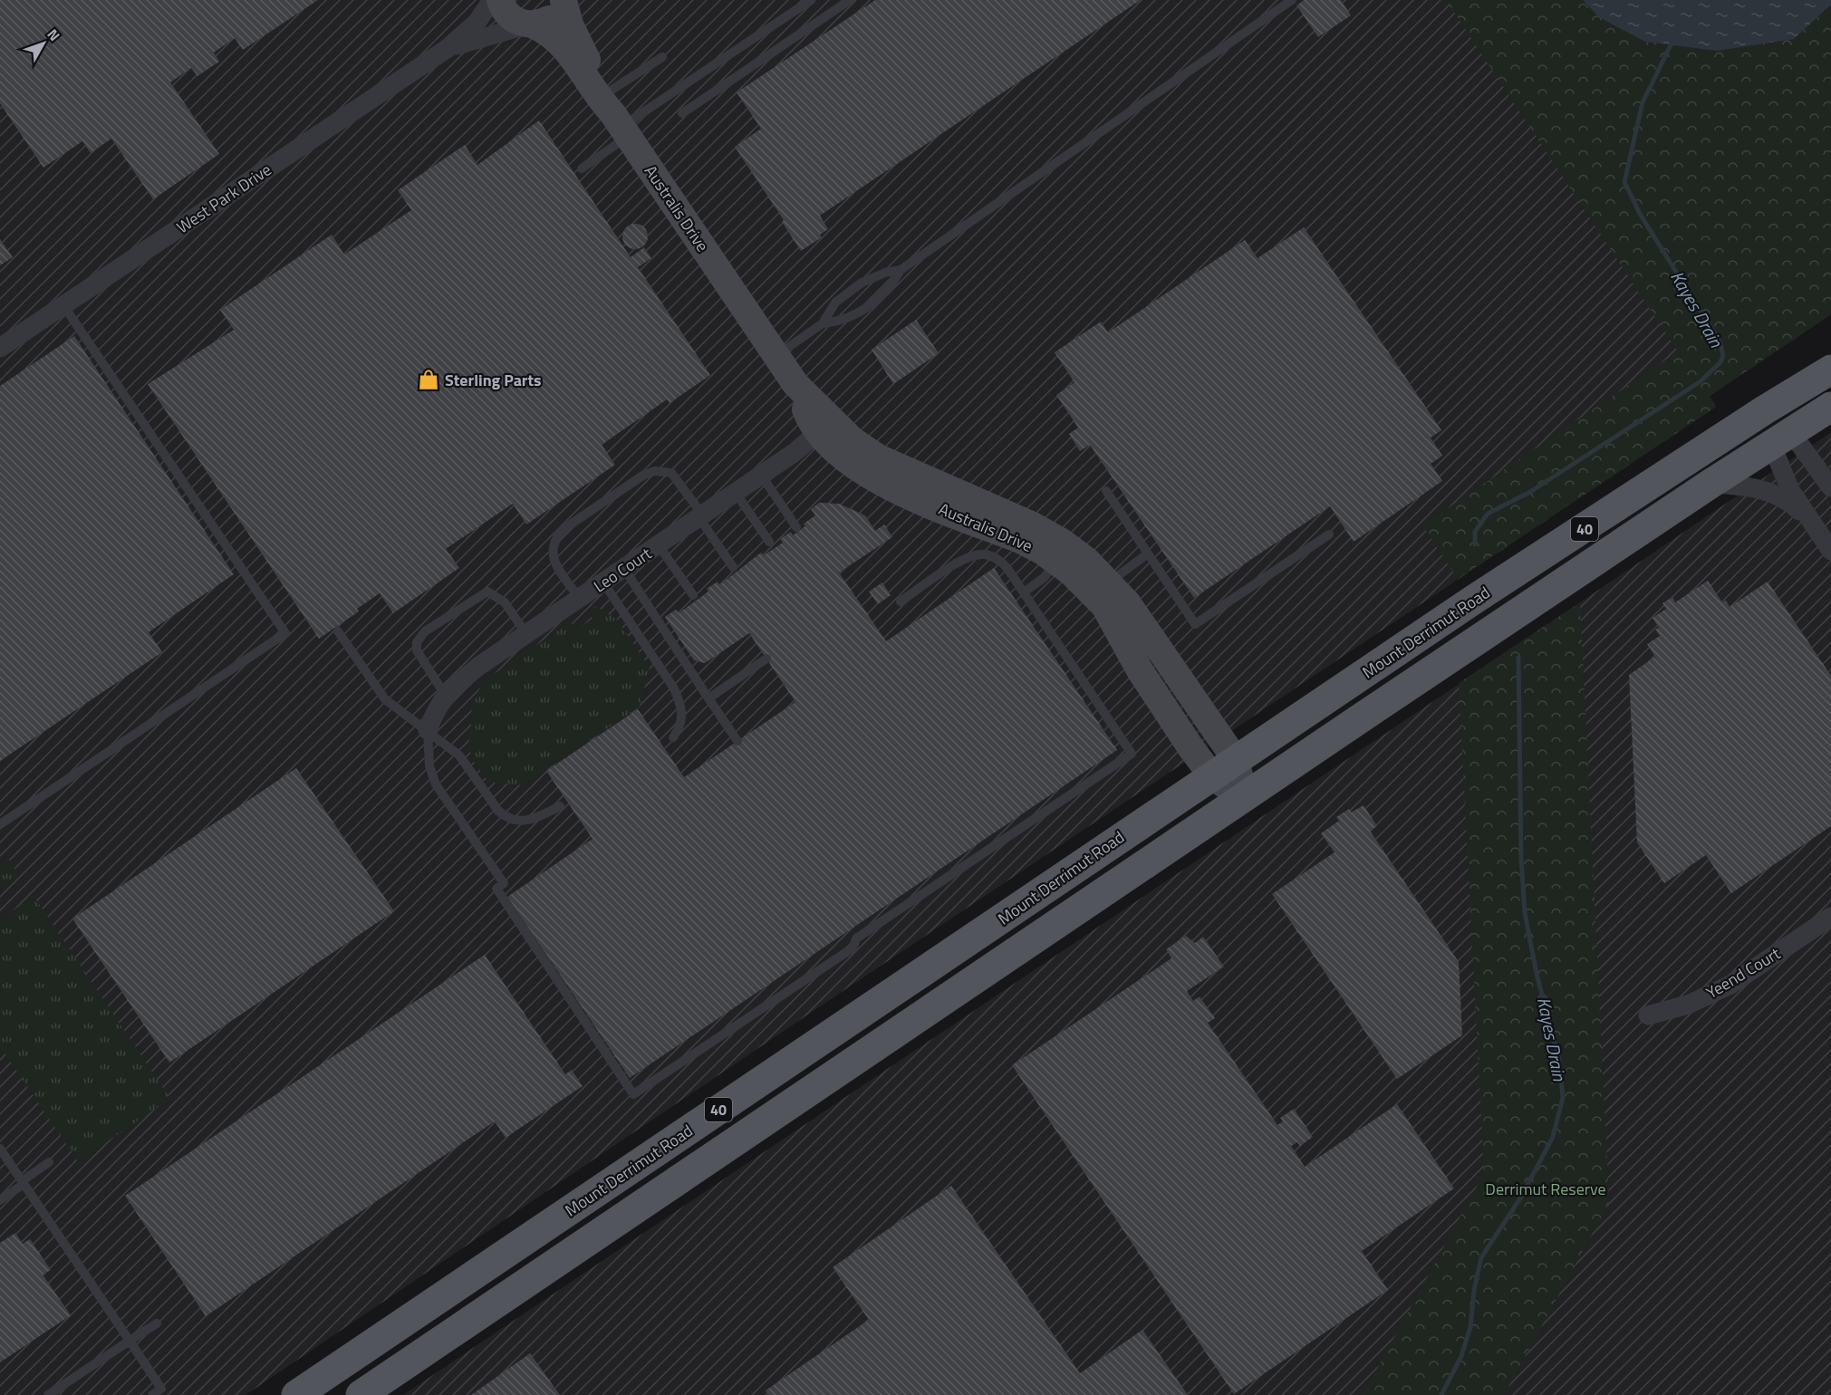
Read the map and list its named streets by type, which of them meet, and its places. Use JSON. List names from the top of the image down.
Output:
{
  "streets": {
    "main road": ["40", "Mount Derrimut Road"],
    "street": [
      "West Park Drive",
      "Australis Drive",
      "Leo Court",
      "Yeend Court"
    ]
  },
  "crossings": [
    ["West Park Drive", "Australis Drive"],
    ["Australis Drive", "Leo Court"],
    ["Australis Drive", "Mount Derrimut Road"]
  ],
  "water": ["Kayes Drain"],
  "parks": ["Derrimut Reserve"],
  "places": {
    "shop": ["Sterling Parts"]
  },
  "north": "top right"
}
